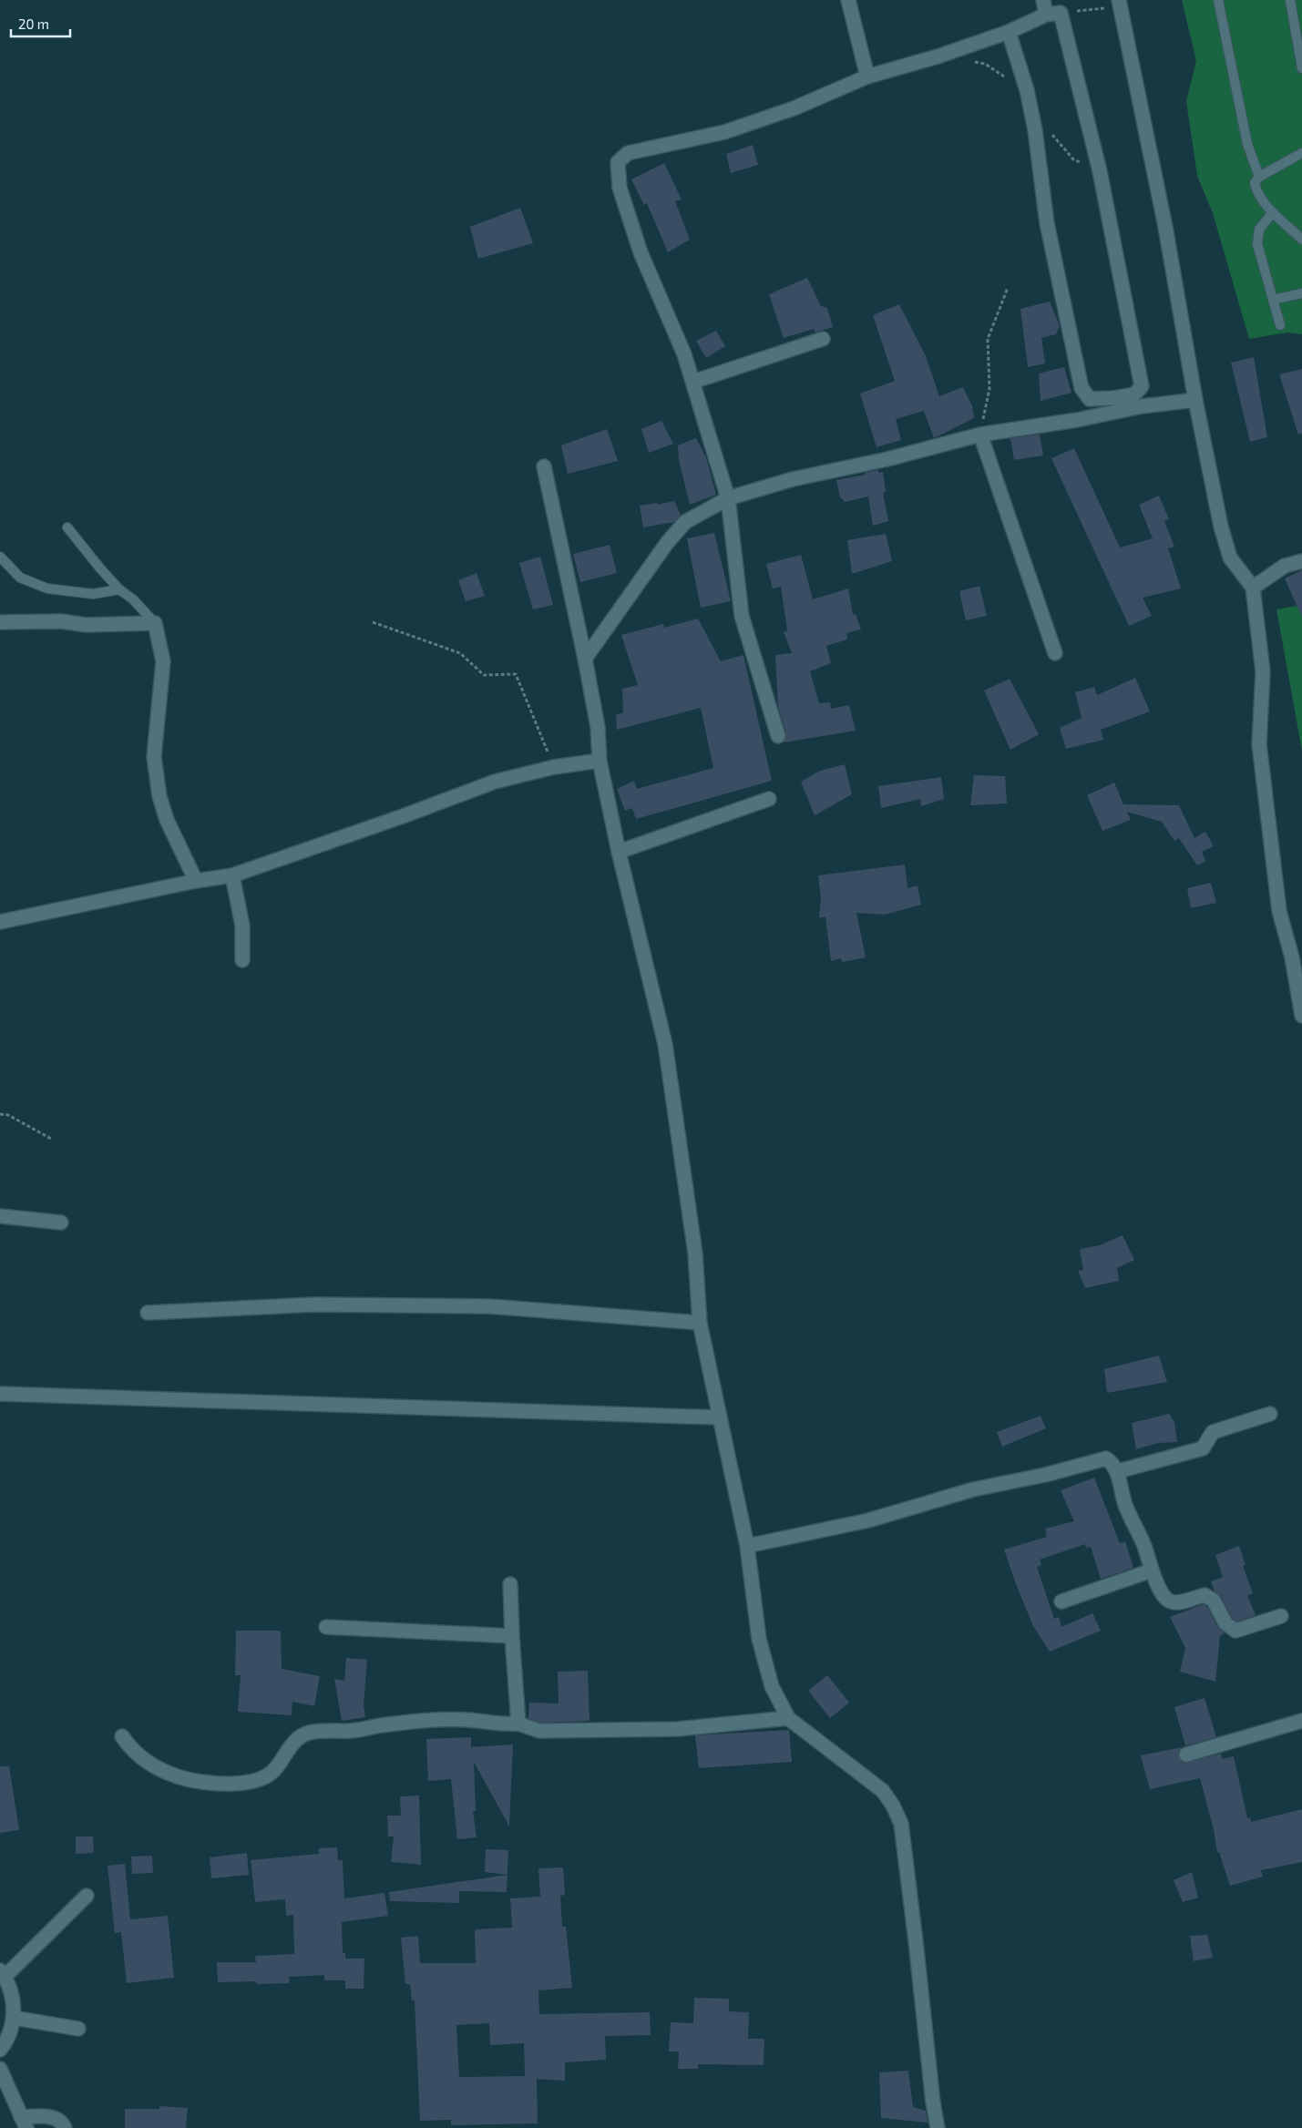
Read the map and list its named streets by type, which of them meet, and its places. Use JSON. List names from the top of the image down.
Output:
{
  "scale_bar": "20 m"
}
